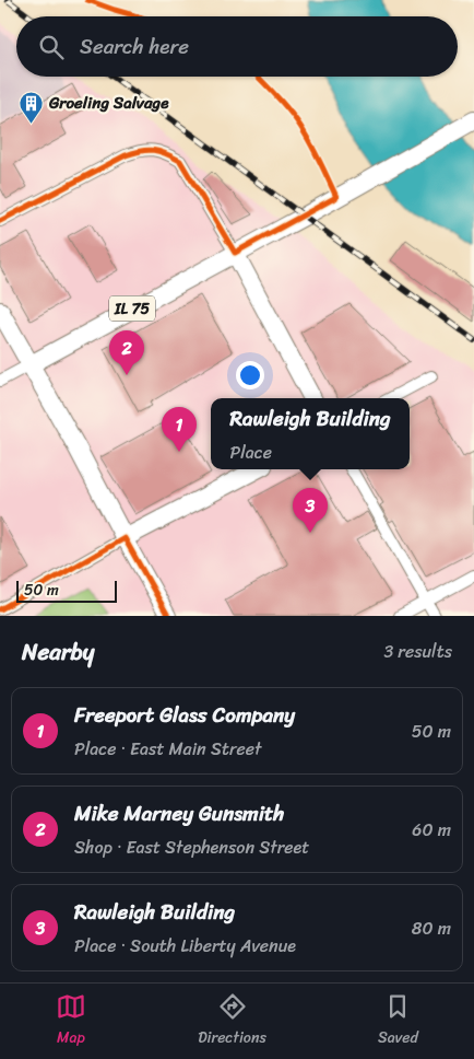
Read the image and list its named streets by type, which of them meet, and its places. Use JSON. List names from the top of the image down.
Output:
{
  "streets": {
    "main road": ["IL 75"]
  },
  "places": {
    "building": ["Groeling Salvage"]
  },
  "scale_bar": "50 m",
  "page": {
    "search": "Search here",
    "pins": ["2", "1", "3"],
    "popup": ["Rawleigh Building", "Place"],
    "scale": "50 m",
    "heading": ["Nearby", "3 results"],
    "list": [
      {
        "mark": "1",
        "name": "Freeport Glass Company",
        "note": "Place · East Main Street",
        "value": "50 m"
      },
      {
        "mark": "2",
        "name": "Mike Marney Gunsmith",
        "note": "Shop · East Stephenson Street",
        "value": "60 m"
      },
      {
        "mark": "3",
        "name": "Rawleigh Building",
        "note": "Place · South Liberty Avenue",
        "value": "80 m"
      }
    ],
    "nav": ["Map", "Directions", "Saved"]
  }
}
